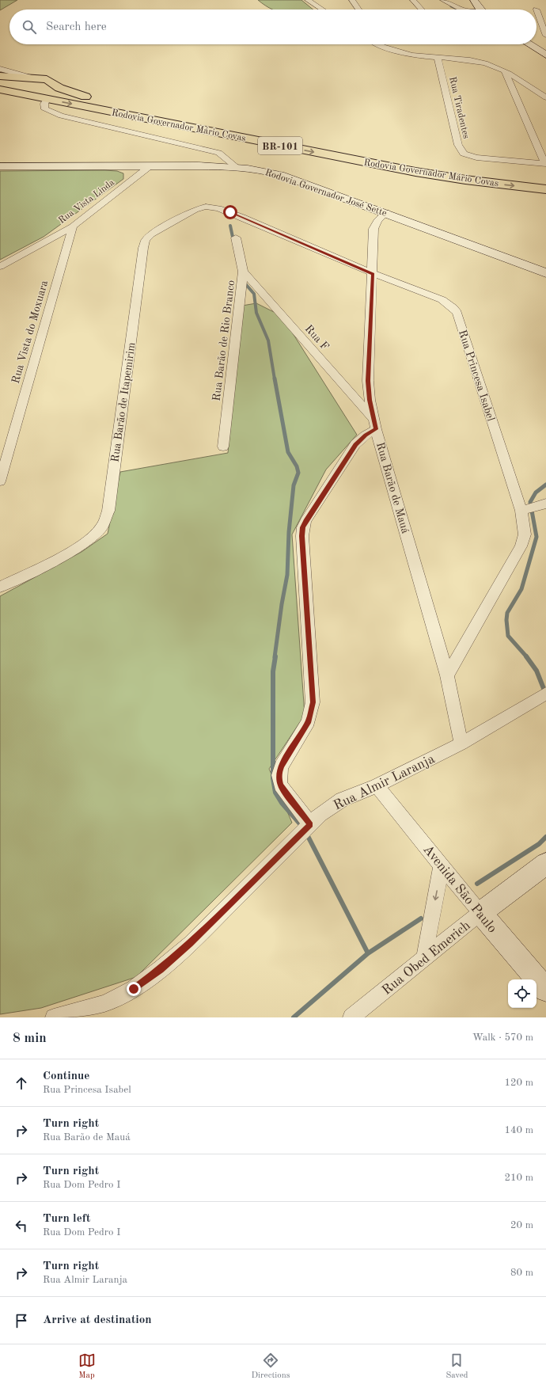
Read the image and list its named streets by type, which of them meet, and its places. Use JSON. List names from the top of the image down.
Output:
{
  "streets": {
    "highway": ["Rodovia Governador Mário Covas", "BR-101"],
    "main road": ["Rodovia Governador José Sette", "Avenida São Paulo", "Rua Obed Emerich"],
    "street": [
      "Rua Tiradentes",
      "Rua Vista Linda",
      "Rua Vista do Moxuara",
      "Rua F",
      "Rua Barão de Rio Branco",
      "Rua Princesa Isabel",
      "Rua Barão de Itapemirim",
      "Rua Barão de Mauá",
      "Rua Almir Laranja"
    ]
  },
  "crossings": [
    ["Rodovia Governador José Sette", "Rua Vista Linda"],
    ["Rodovia Governador José Sette", "Rua Barão de Mauá"],
    ["Rua Vista Linda", "Rua Vista do Moxuara"],
    ["Rua F", "Rua Barão de Rio Branco"],
    ["Rua F", "Rua Barão de Mauá"],
    ["Rua Princesa Isabel", "Rua Barão de Itapemirim"],
    ["Rua Princesa Isabel", "Rua Barão de Mauá"],
    ["Rua Barão de Mauá", "Rua Almir Laranja"],
    ["Rua Almir Laranja", "Avenida São Paulo"],
    ["Avenida São Paulo", "Rua Obed Emerich"]
  ],
  "page": {
    "search": "Search here",
    "heading": ["8 min", "Walk · 570 m"],
    "list": [
      ["Continue", "Rua Princesa Isabel", "120 m"],
      ["Turn right", "Rua Barão de Mauá", "140 m"],
      ["Turn right", "Rua Dom Pedro I", "210 m"],
      ["Turn left", "Rua Dom Pedro I", "20 m"],
      ["Turn right", "Rua Almir Laranja", "80 m"],
      "Arrive at destination"
    ],
    "nav": ["Map", "Directions", "Saved"]
  }
}
